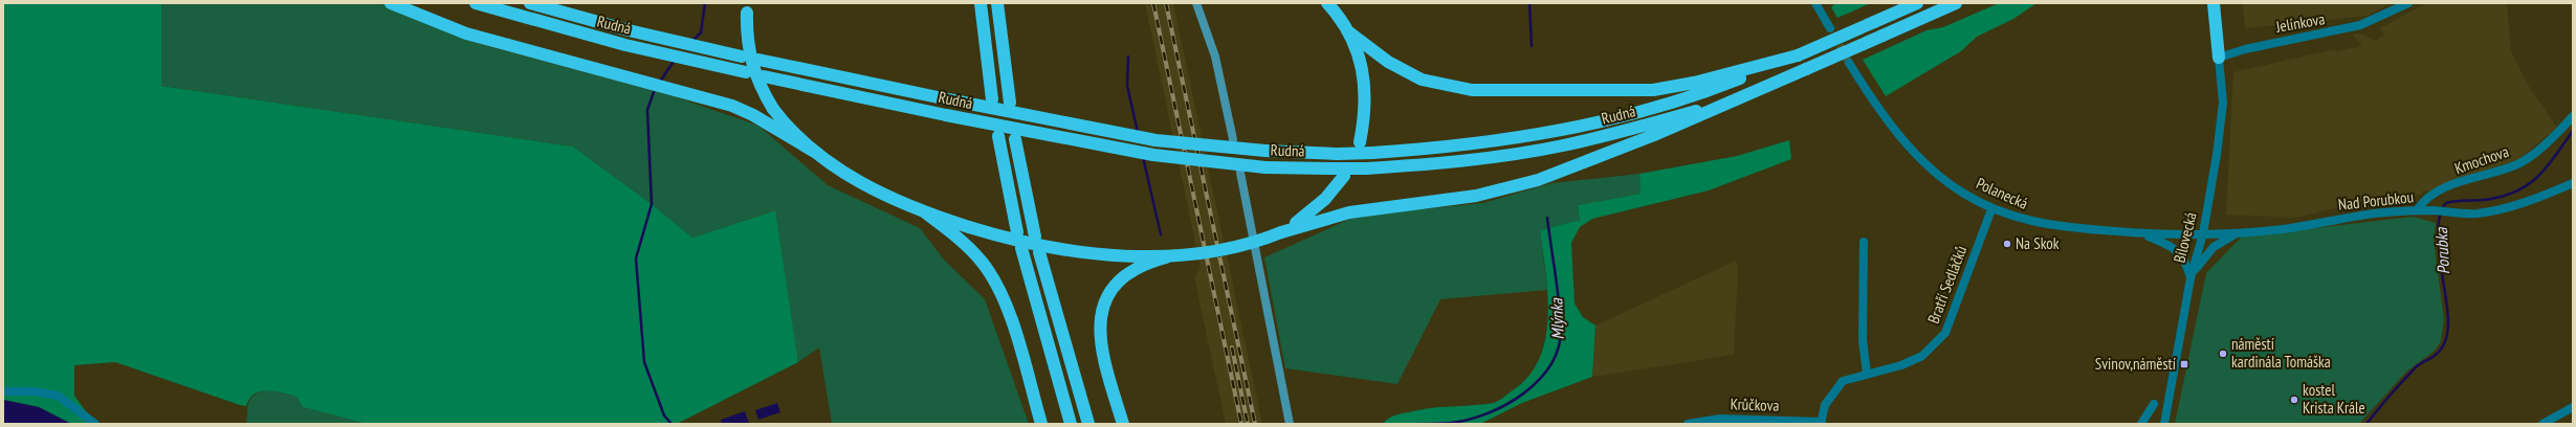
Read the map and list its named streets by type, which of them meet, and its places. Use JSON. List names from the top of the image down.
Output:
{
  "streets": {
    "highway": ["Rudná"],
    "street": [
      "Jelínkova",
      "Kmochova",
      "Polanecká",
      "Nad Porubkou",
      "Bílovecká",
      "Bratří Sedláčků",
      "Krůčkova"
    ]
  },
  "crossings": [
    ["Jelínkova", "Bílovecká"],
    ["Kmochova", "Nad Porubkou"],
    ["Polanecká", "Nad Porubkou"],
    ["Polanecká", "Bílovecká"],
    ["Polanecká", "Bratří Sedláčků"],
    ["Nad Porubkou", "Bílovecká"],
    ["Bratří Sedláčků", "Krůčkova"]
  ],
  "water": ["Porubka", "Mlýnka"],
  "places": {
    "other": ["Na Skok", "náměstí kardinála Tomáška", "kostel Krista Krále"],
    "transit": ["Svinov,náměstí"]
  }
}
